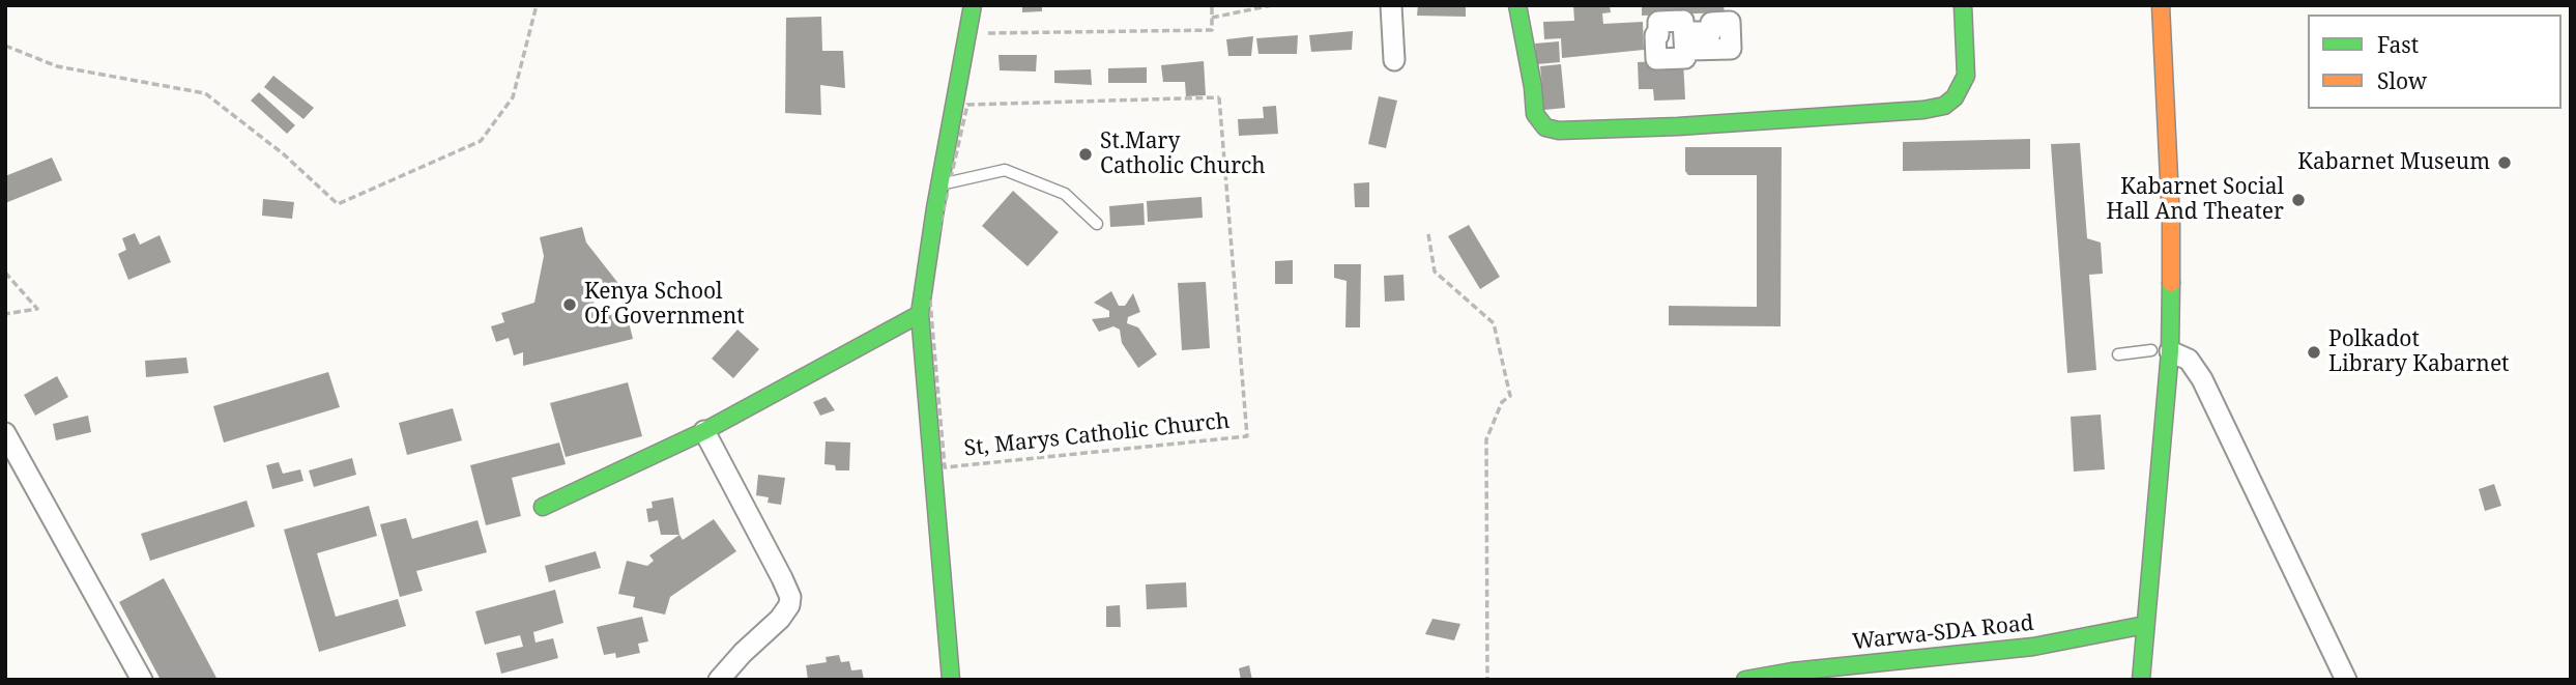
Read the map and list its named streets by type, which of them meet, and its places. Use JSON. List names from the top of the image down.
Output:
{
  "streets": {
    "street": ["Warwa-SDA Road"],
    "path": ["St, Marys Catholic Church"]
  },
  "places": [
    "St.Mary Catholic Church",
    "Kabarnet Museum",
    "Kabarnet Social Hall And Theater",
    "Kenya School Of Government",
    "Polkadot Library Kabarnet"
  ],
  "legend": ["Fast", "Slow"]
}
